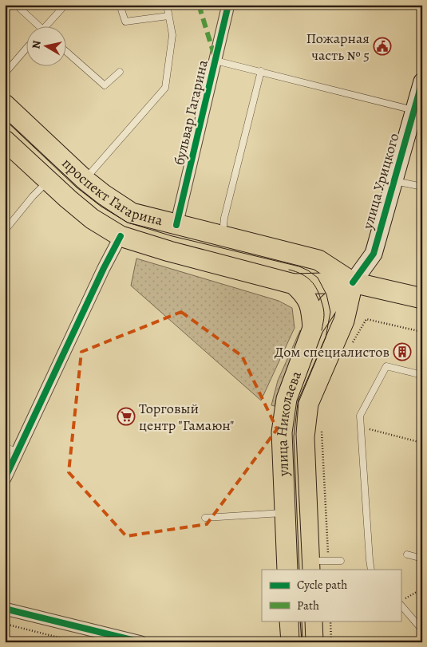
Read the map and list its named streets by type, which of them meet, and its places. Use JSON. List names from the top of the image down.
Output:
{
  "streets": {
    "main road": ["проспект Гагарина", "улица Николаева"],
    "street": ["бульвар Гагарина", "улица Урицкого"]
  },
  "crossings": [
    ["бульвар Гагарина", "проспект Гагарина"],
    ["улица Урицкого", "проспект Гагарина"],
    ["улица Урицкого", "улица Николаева"],
    ["проспект Гагарина", "улица Николаева"]
  ],
  "places": {
    "public building": ["Пожарная часть № 5"],
    "building": ["Дом специалистов"],
    "supermarket": ["Торговый центр \"Гамаюн\""]
  },
  "legend": ["Cycle path", "Path"],
  "north": "left"
}
